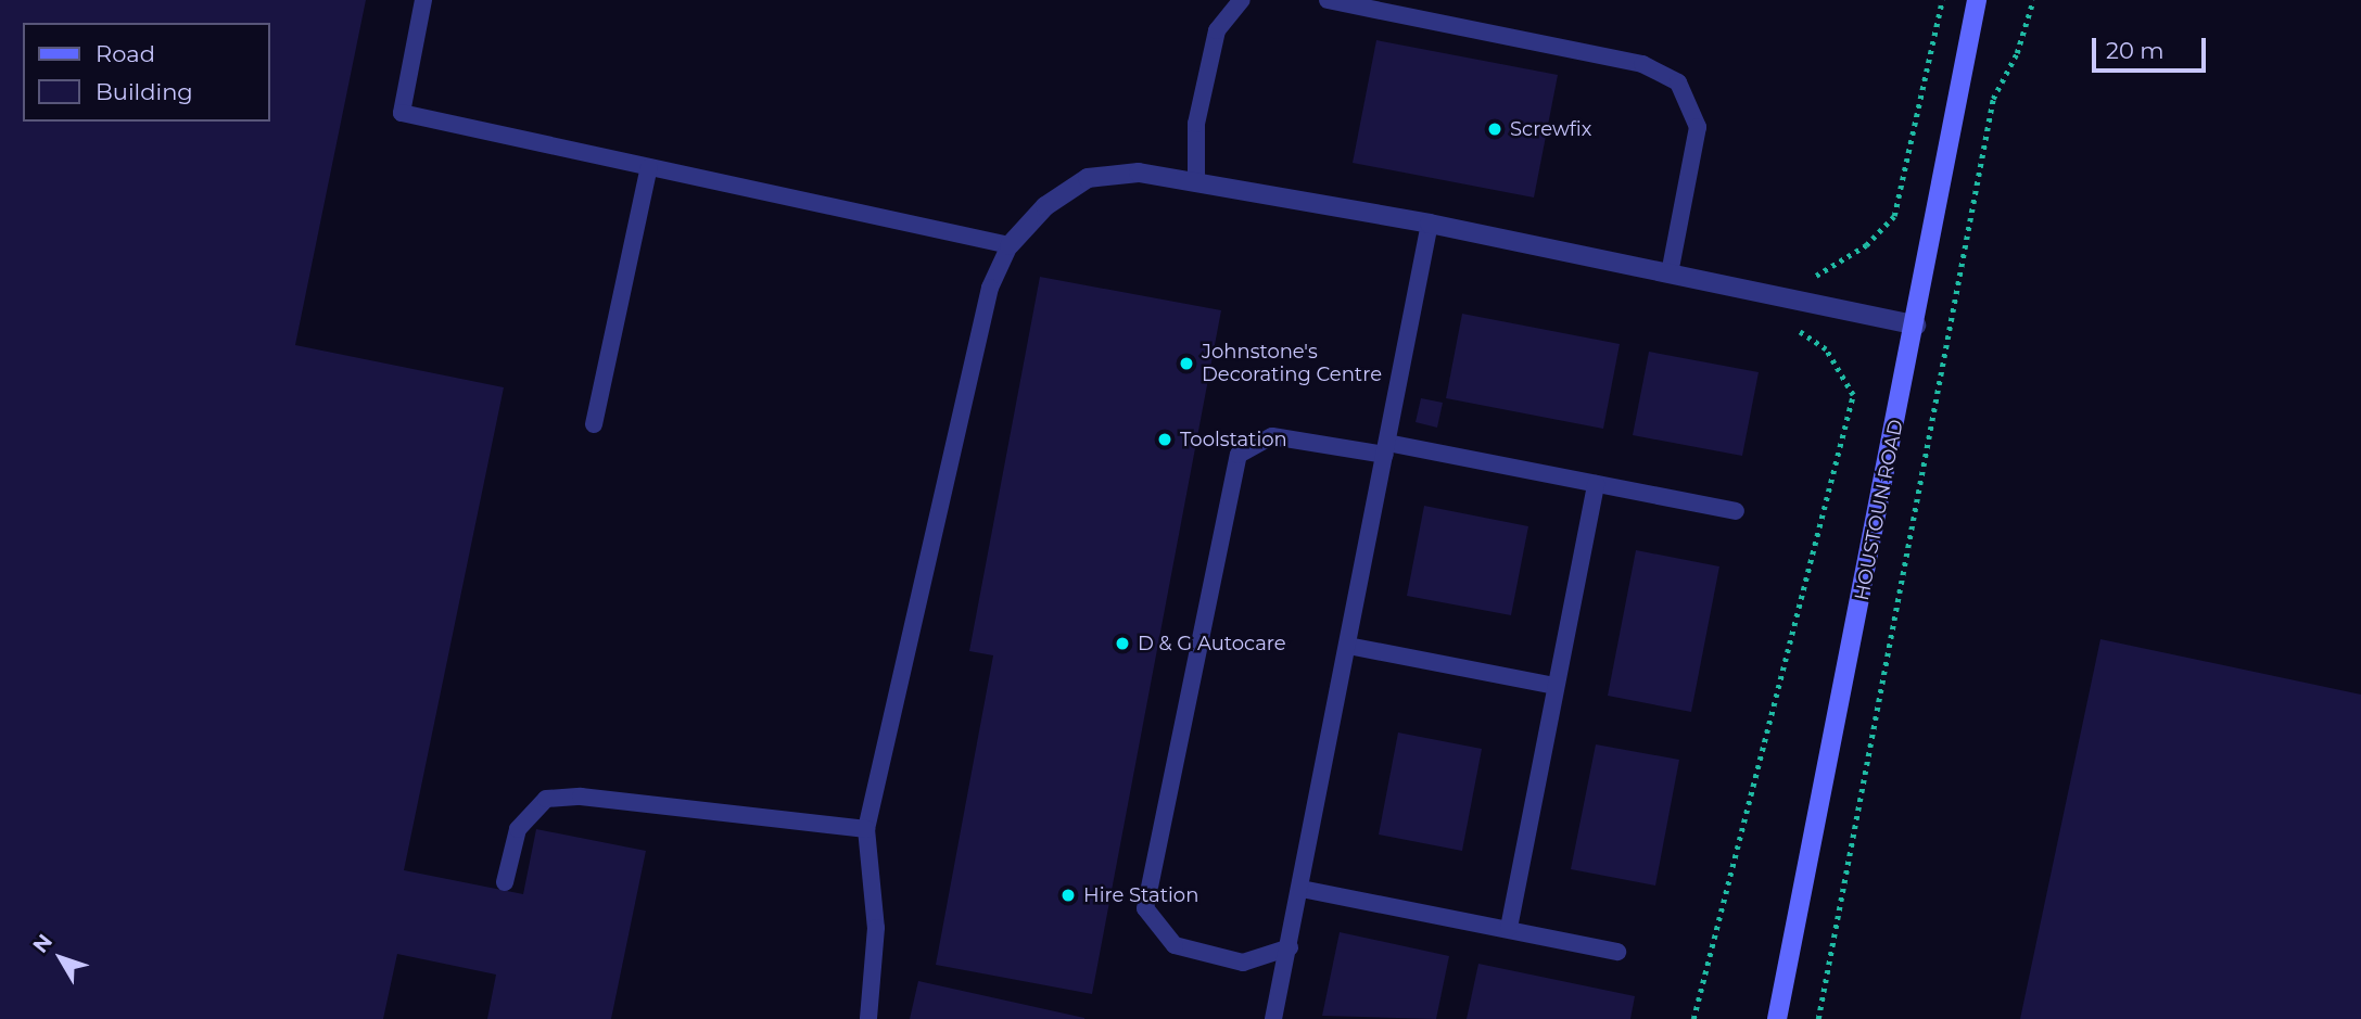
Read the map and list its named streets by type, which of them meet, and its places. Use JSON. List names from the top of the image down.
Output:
{
  "streets": {
    "street": ["HOUSTOUN ROAD"]
  },
  "places": [
    "Screwfix",
    "Johnstone's Decorating Centre",
    "Toolstation",
    "D & G Autocare",
    "Hire Station"
  ],
  "legend": ["Road", "Building"],
  "scale_bar": "20 m",
  "north": "top left"
}
